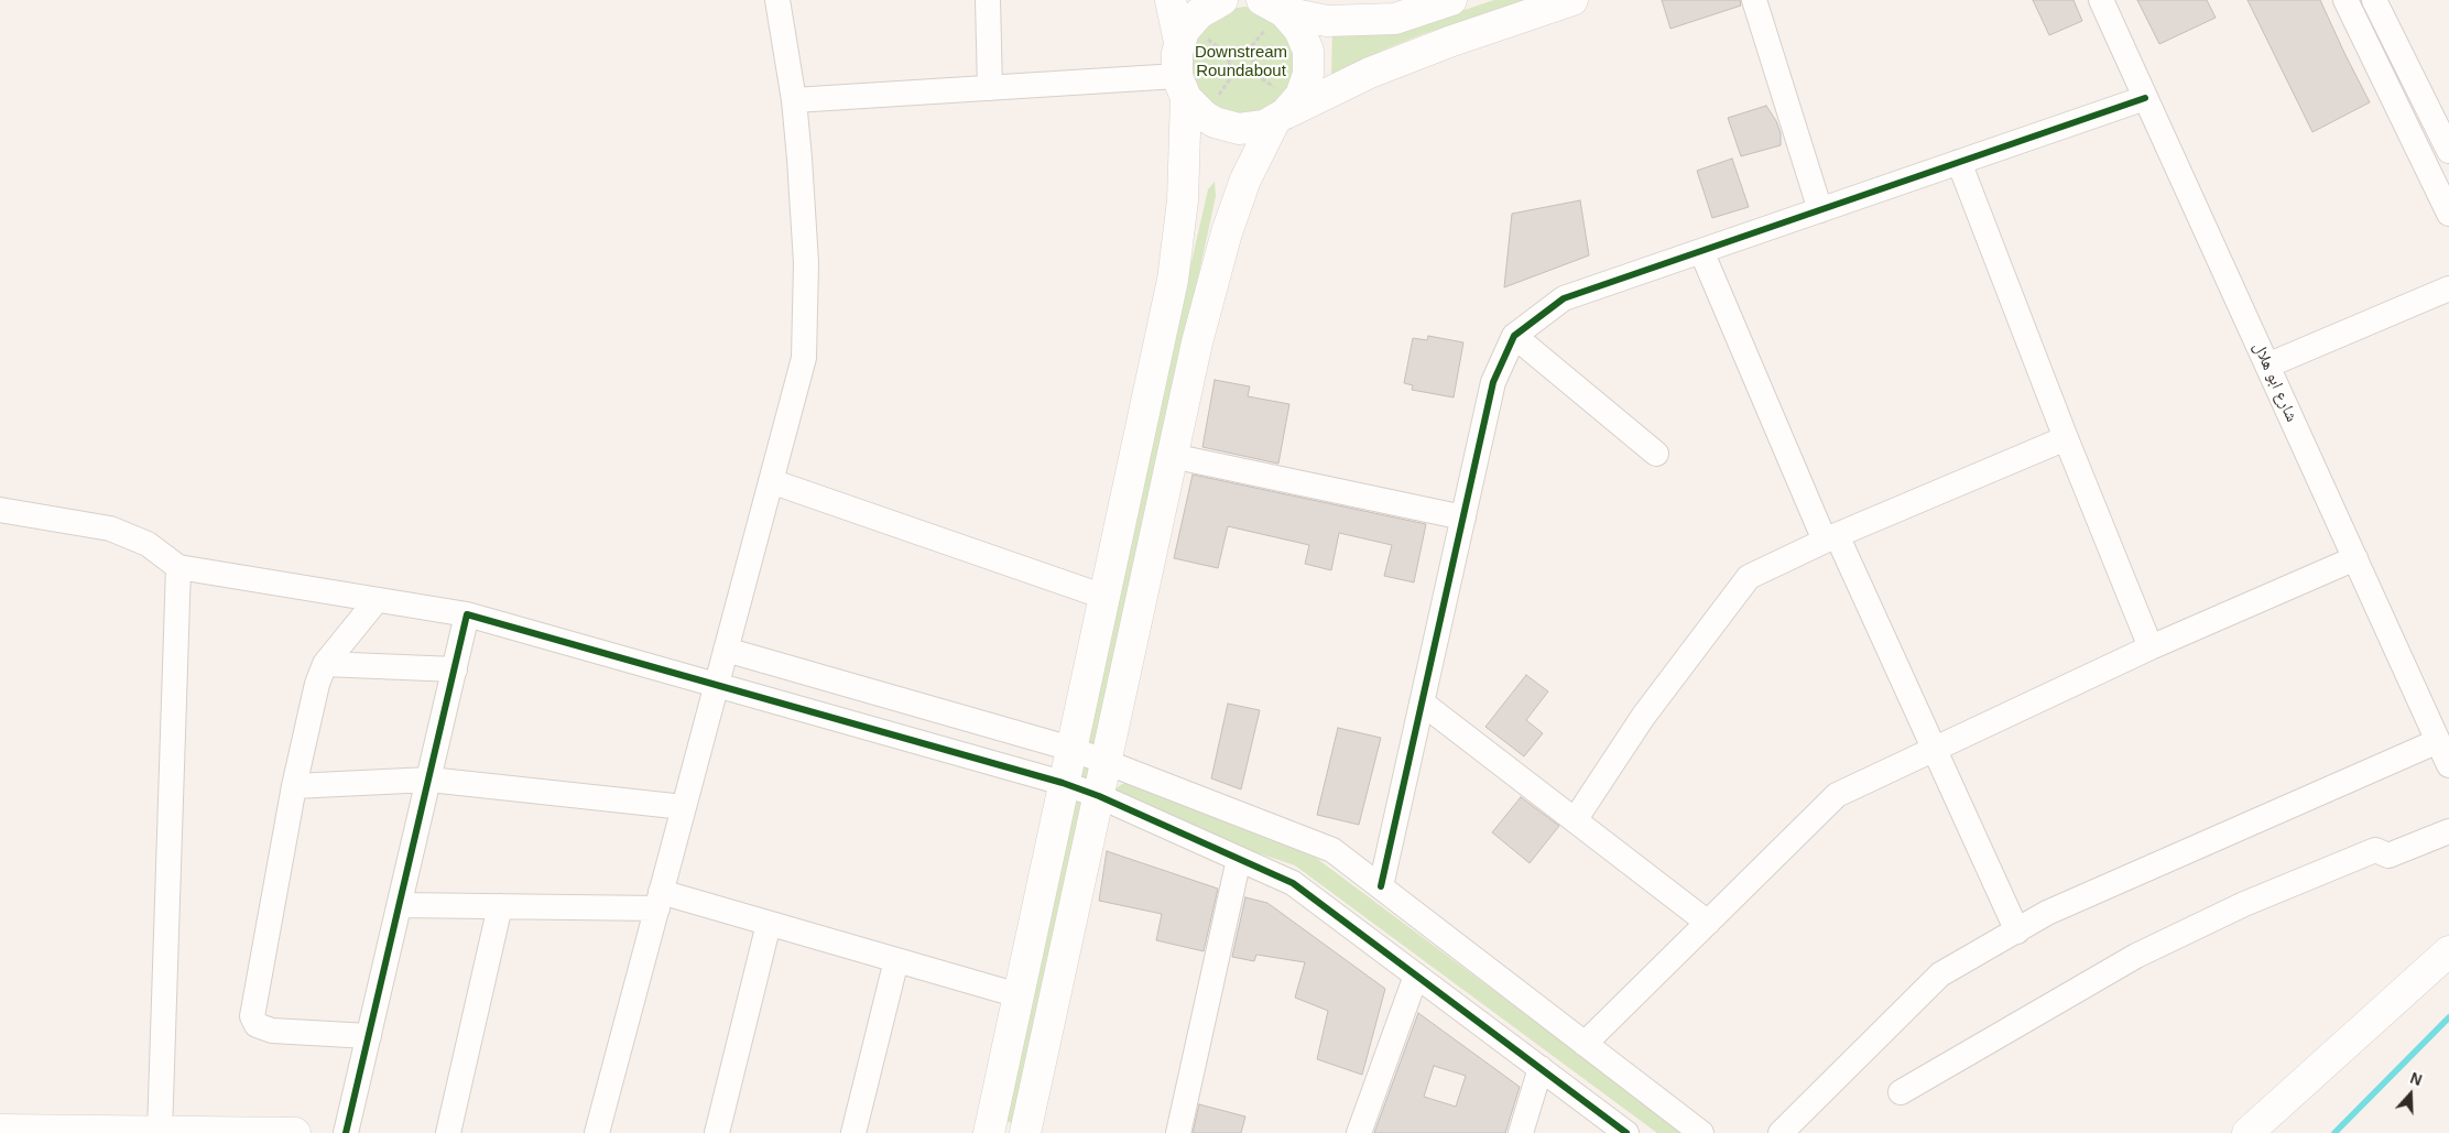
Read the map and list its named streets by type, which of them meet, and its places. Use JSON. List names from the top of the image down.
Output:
{
  "streets": {
    "street": ["شارع ابو هلال"]
  },
  "parks": ["Downstream Roundabout"],
  "north": "top"
}
